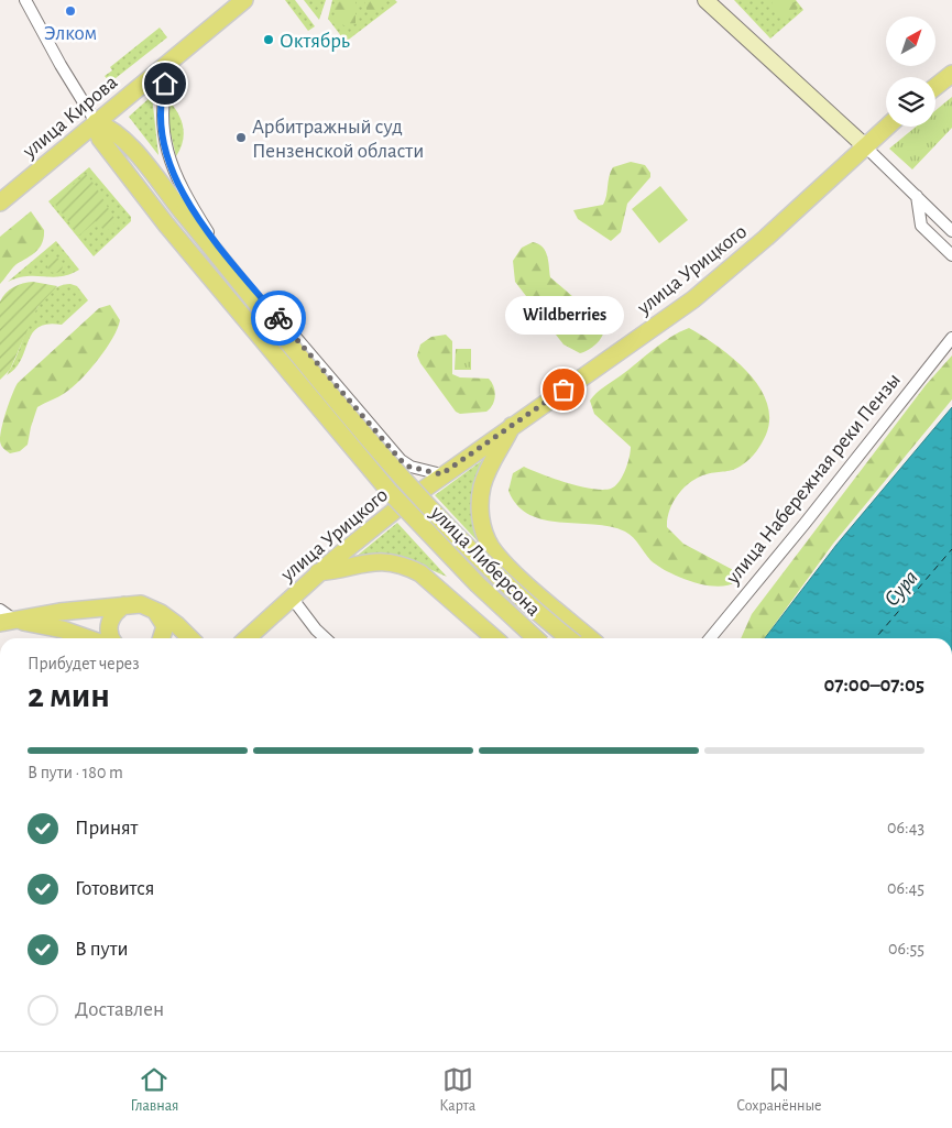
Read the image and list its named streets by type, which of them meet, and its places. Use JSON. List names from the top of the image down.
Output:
{
  "streets": {
    "main road": ["улица Кирова", "улица Урицкого"],
    "street": ["улица Набережная реки Пензы", "улица Либерсона"]
  },
  "crossings": [
    ["улица Кирова", "улица Либерсона"],
    ["улица Урицкого", "улица Либерсона"]
  ],
  "water": ["Сура"],
  "places": [
    "Элком",
    "Октябрь",
    "Арбитражный суд Пензенской области",
    "Wildberries"
  ],
  "north": "top right",
  "page": {
    "bubble": "Wildberries",
    "heading": ["2 мин", "Прибудет через", "07:00–07:05"],
    "bar": "В пути · 180 m",
    "list": [
      ["Принят", "06:43"],
      ["Готовится", "06:45"],
      ["В пути", "06:55"],
      "Доставлен"
    ],
    "tabs": ["Главная", "Карта", "Сохранённые"]
  }
}
